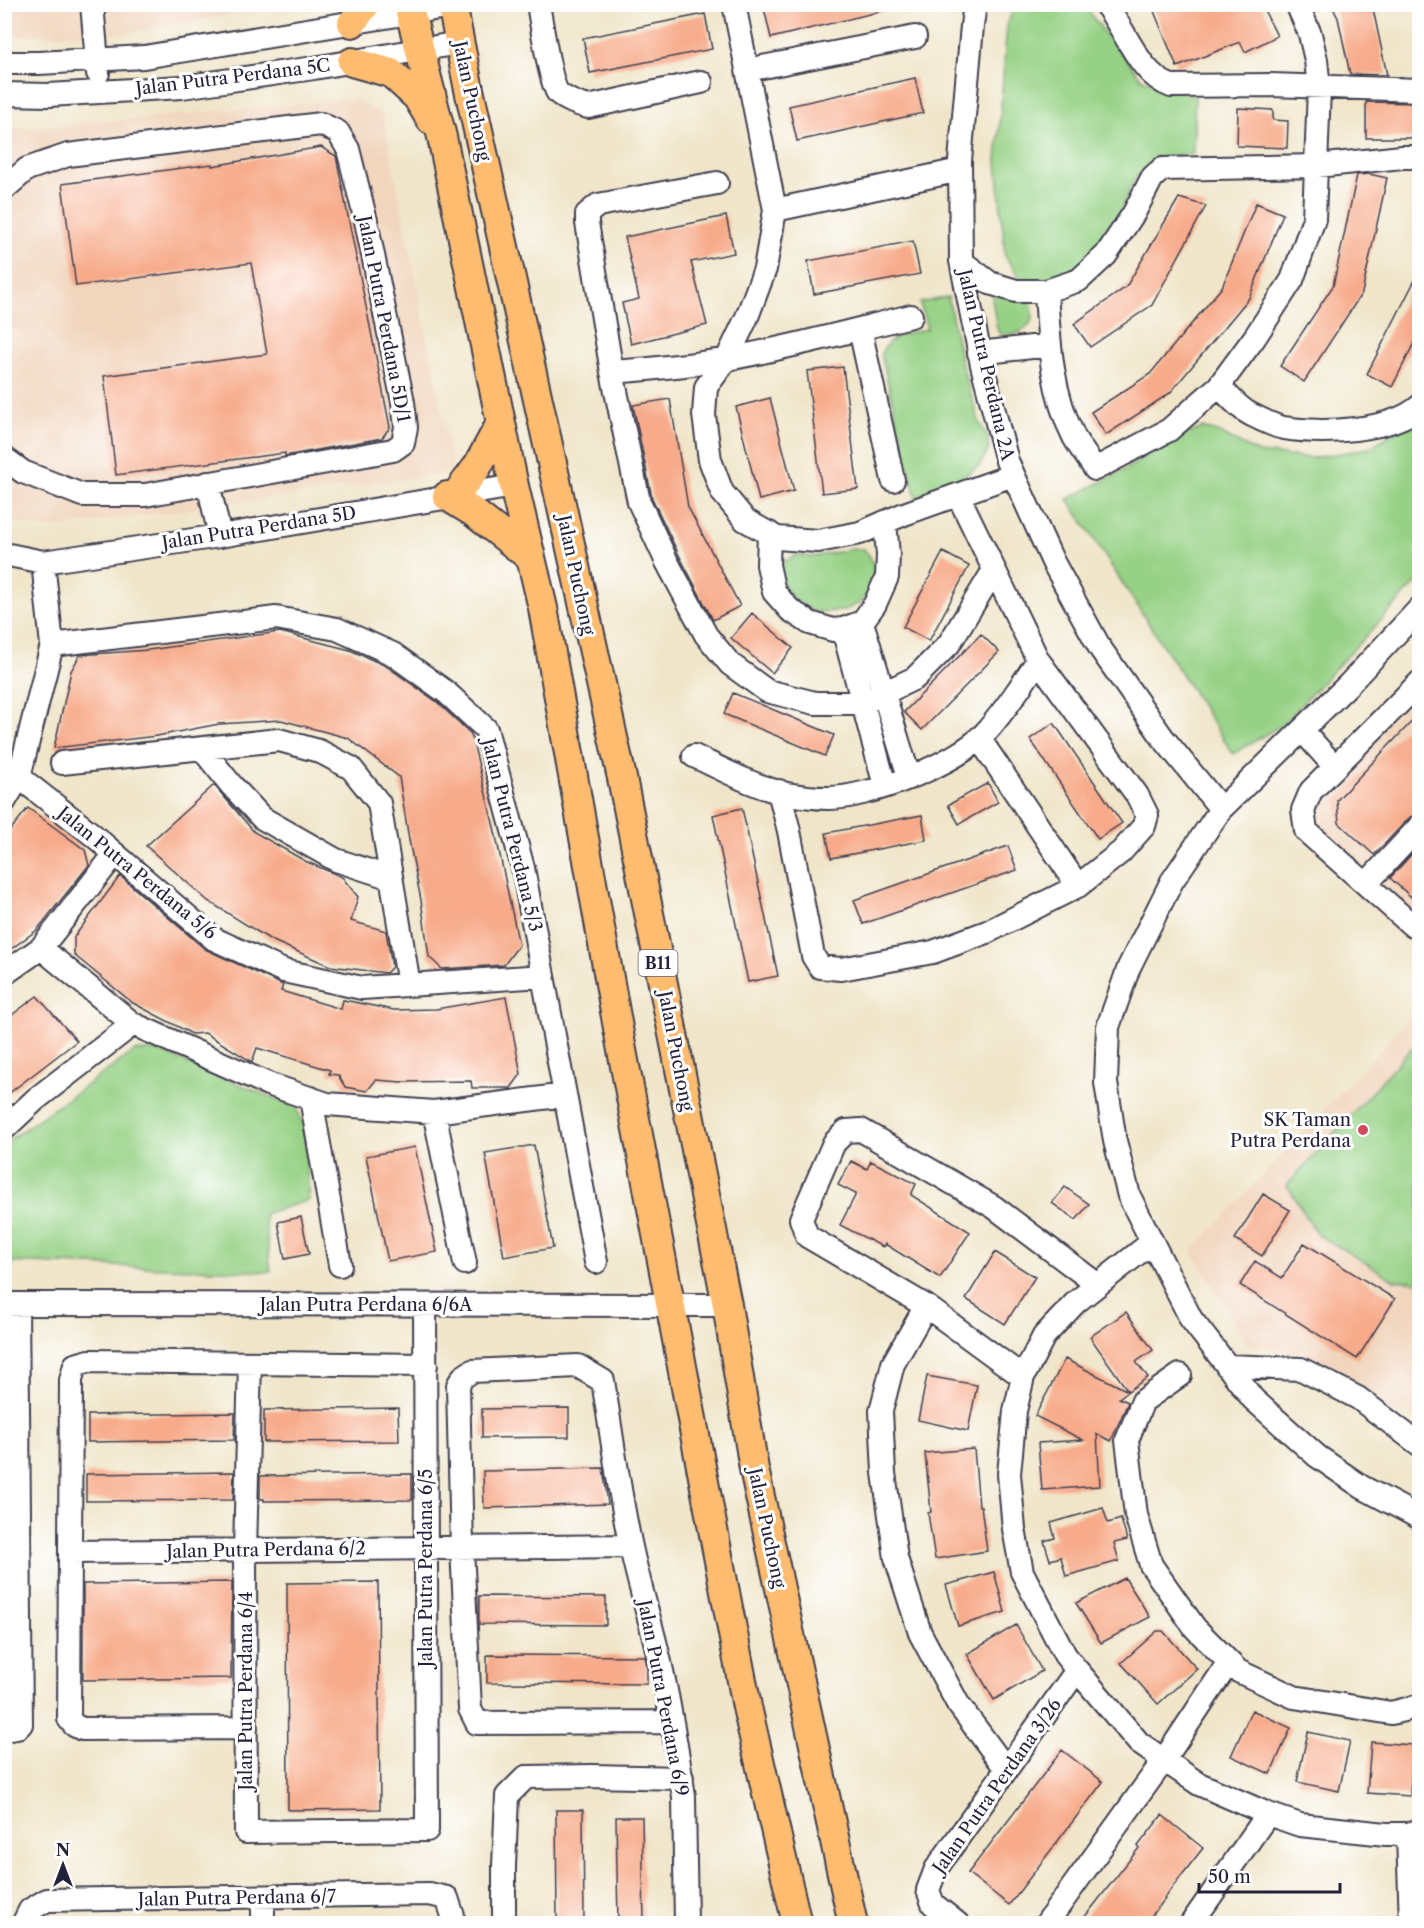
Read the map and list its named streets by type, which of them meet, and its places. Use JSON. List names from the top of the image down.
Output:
{
  "streets": {
    "main road": ["Jalan Puchong", "B11"],
    "street": [
      "Jalan Putra Perdana 5C",
      "Jalan Putra Perdana 5D/1",
      "Jalan Putra Perdana 2A",
      "Jalan Putra Perdana 5D",
      "Jalan Putra Perdana 5/3",
      "Jalan Putra Perdana 5/6",
      "Jalan Putra Perdana 6/6A",
      "Jalan Putra Perdana 6/2",
      "Jalan Putra Perdana 6/5",
      "Jalan Putra Perdana 6/4",
      "Jalan Putra Perdana 6/9",
      "Jalan Putra Perdana 3/26",
      "Jalan Putra Perdana 6/7"
    ]
  },
  "crossings": [
    ["Jalan Putra Perdana 5C", "Jalan Puchong"],
    ["Jalan Puchong", "Jalan Putra Perdana 5D"],
    ["Jalan Puchong", "Jalan Putra Perdana 6/6A"],
    ["Jalan Putra Perdana 5/3", "Jalan Putra Perdana 5/6"],
    ["Jalan Putra Perdana 6/6A", "Jalan Putra Perdana 6/5"],
    ["Jalan Putra Perdana 6/2", "Jalan Putra Perdana 6/5"],
    ["Jalan Putra Perdana 6/2", "Jalan Putra Perdana 6/4"],
    ["Jalan Putra Perdana 6/2", "Jalan Putra Perdana 6/9"],
    ["Jalan Putra Perdana 6/5", "Jalan Putra Perdana 6/4"]
  ],
  "places": ["SK Taman Putra Perdana"],
  "scale_bar": "50 m",
  "north": "top"
}
